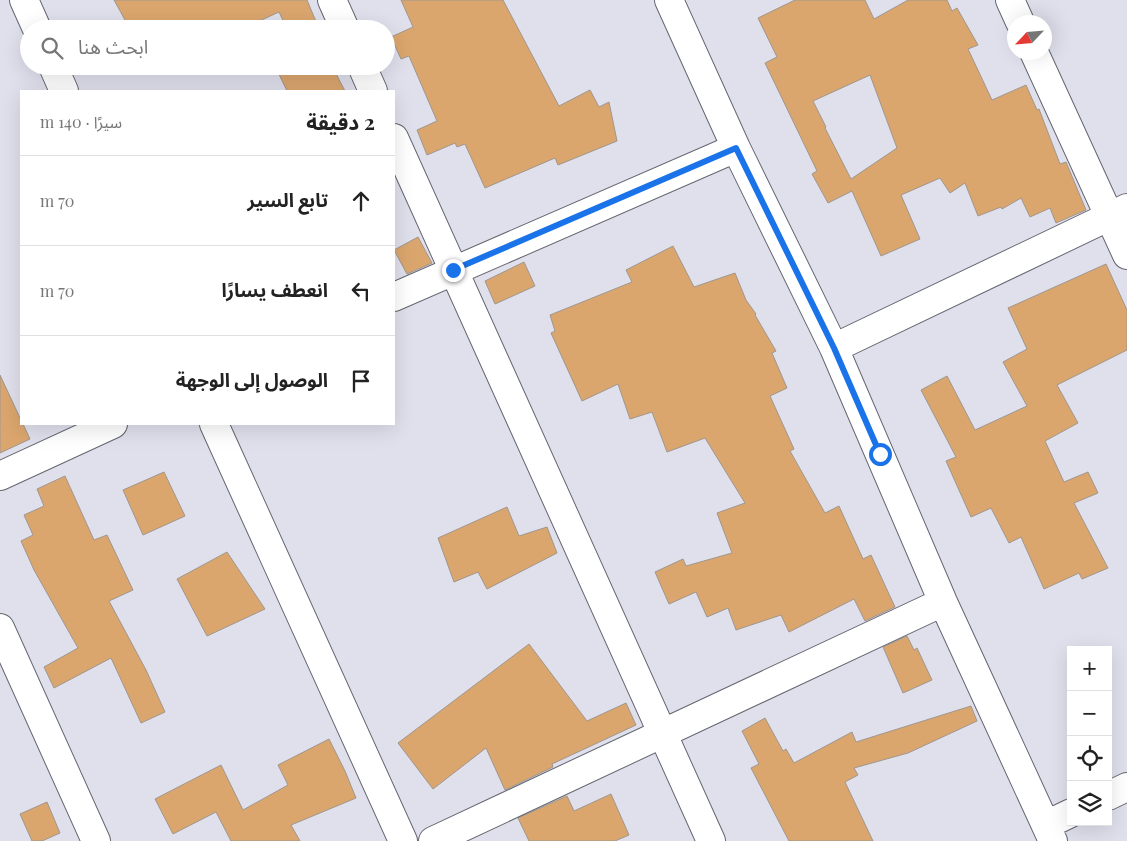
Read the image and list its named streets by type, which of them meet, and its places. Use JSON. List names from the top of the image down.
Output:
{
  "north": "bottom left",
  "page": {
    "search": "ابحث هنا",
    "heading": ["2 دقيقة", "سيرًا · 140 m"],
    "list": [
      ["تابع السير", "70 m"],
      ["انعطف يسارًا", "70 m"],
      "الوصول إلى الوجهة"
    ],
    "map_buttons": ["+", "−"]
  }
}
